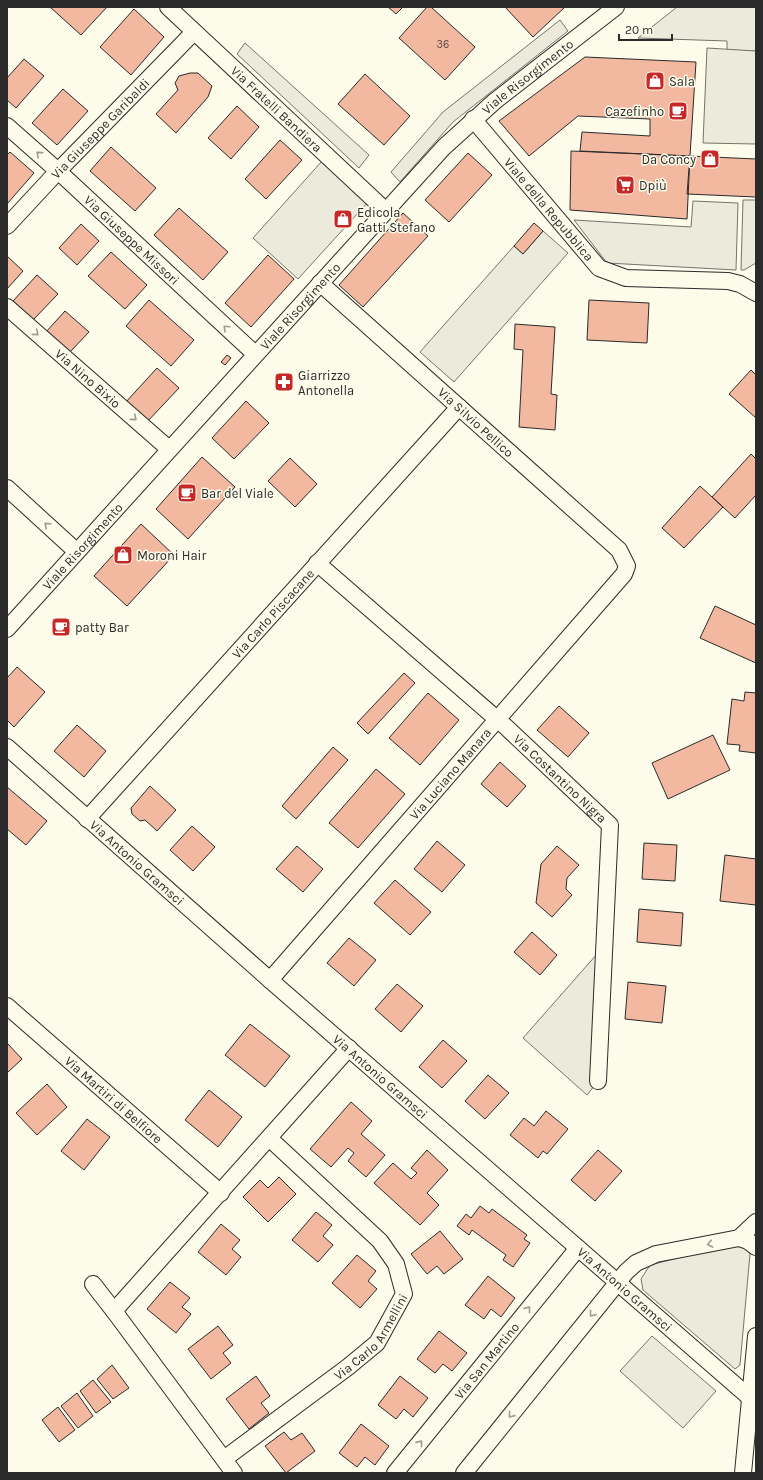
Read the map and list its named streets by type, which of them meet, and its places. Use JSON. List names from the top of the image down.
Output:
{
  "streets": {
    "street": [
      "Viale Risorgimento",
      "Via Fratelli Bandiera",
      "Via Giuseppe Garibaldi",
      "Viale della Repubblica",
      "Via Giuseppe Missori",
      "Via Nino Bixio",
      "Via Silvio Pellico",
      "Via Carlo Piscacane",
      "Via Luciano Manara",
      "Via Costantino Nigra",
      "Via Antonio Gramsci",
      "Via Martiri di Belfiore",
      "Via Carlo Armellini",
      "Via San Martino"
    ]
  },
  "crossings": [
    ["Viale Risorgimento", "Via Fratelli Bandiera"],
    ["Viale Risorgimento", "Viale della Repubblica"],
    ["Viale Risorgimento", "Via Giuseppe Missori"],
    ["Viale Risorgimento", "Via Nino Bixio"],
    ["Viale Risorgimento", "Via Silvio Pellico"],
    ["Via Fratelli Bandiera", "Via Giuseppe Garibaldi"],
    ["Via Giuseppe Garibaldi", "Via Giuseppe Missori"],
    ["Via Silvio Pellico", "Via Carlo Piscacane"],
    ["Via Silvio Pellico", "Via Luciano Manara"],
    ["Via Carlo Piscacane", "Via Costantino Nigra"],
    ["Via Carlo Piscacane", "Via Antonio Gramsci"],
    ["Via Luciano Manara", "Via Costantino Nigra"],
    ["Via Luciano Manara", "Via Antonio Gramsci"],
    ["Via Antonio Gramsci", "Via San Martino"]
  ],
  "one_way": ["Via Giuseppe Missori"],
  "places": {
    "shop": [
      "Sala",
      "Da Concy",
      "Edicola Gatti Stefano",
      "Moroni Hair"
    ],
    "cafe": ["Cazefinho", "Bar del Viale", "patty Bar"],
    "supermarket": ["Dpiù"],
    "pharmacy": ["Giarrizzo Antonella"]
  },
  "house_numbers": ["36"],
  "scale_bar": "20 m"
}
